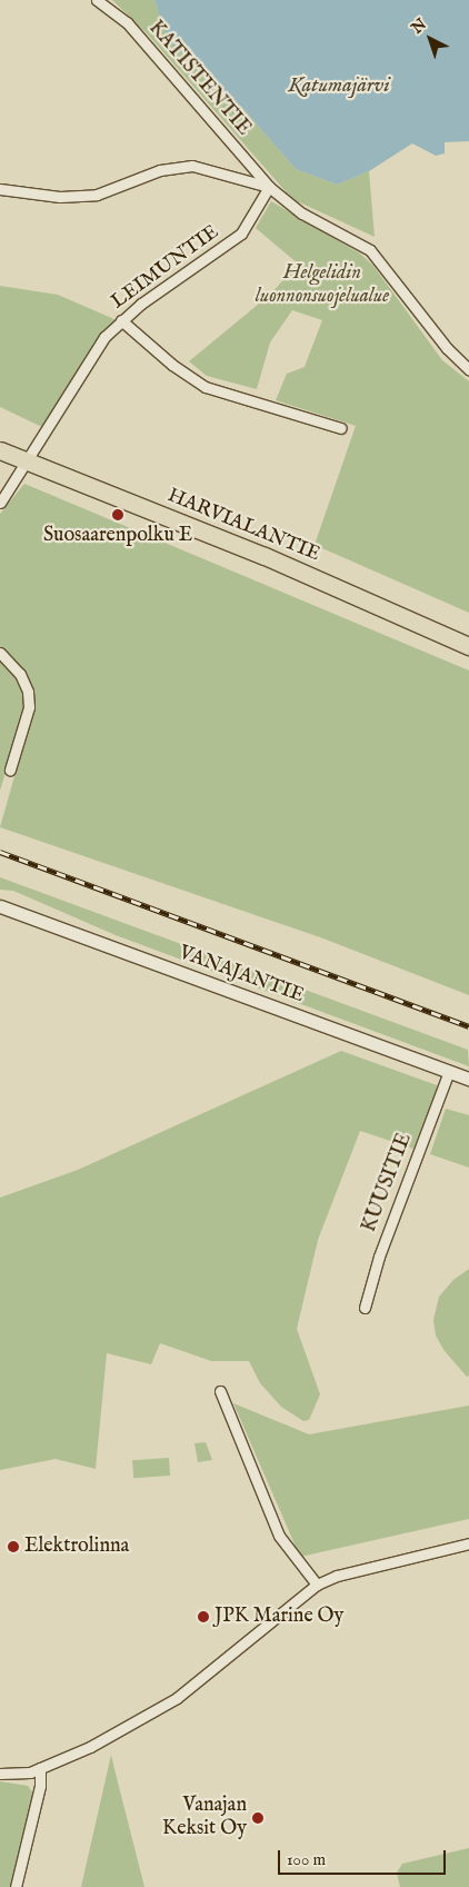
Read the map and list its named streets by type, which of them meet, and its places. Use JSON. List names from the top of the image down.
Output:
{
  "streets": {
    "highway": ["HARVIALANTIE"],
    "street": [
      "KATISTENTIE",
      "LEIMUNTIE",
      "VANAJANTIE",
      "KUUSITIE"
    ]
  },
  "crossings": [
    ["KATISTENTIE", "LEIMUNTIE"],
    ["LEIMUNTIE", "HARVIALANTIE"],
    ["VANAJANTIE", "KUUSITIE"]
  ],
  "water": ["Katumajärvi"],
  "parks": ["Helgelidin luonnonsuojelualue"],
  "places": [
    "Suosaarenpolku E",
    "Elektrolinna",
    "JPK Marine Oy",
    "Vanajan Keksit Oy"
  ],
  "scale_bar": "100 m",
  "north": "top left"
}
